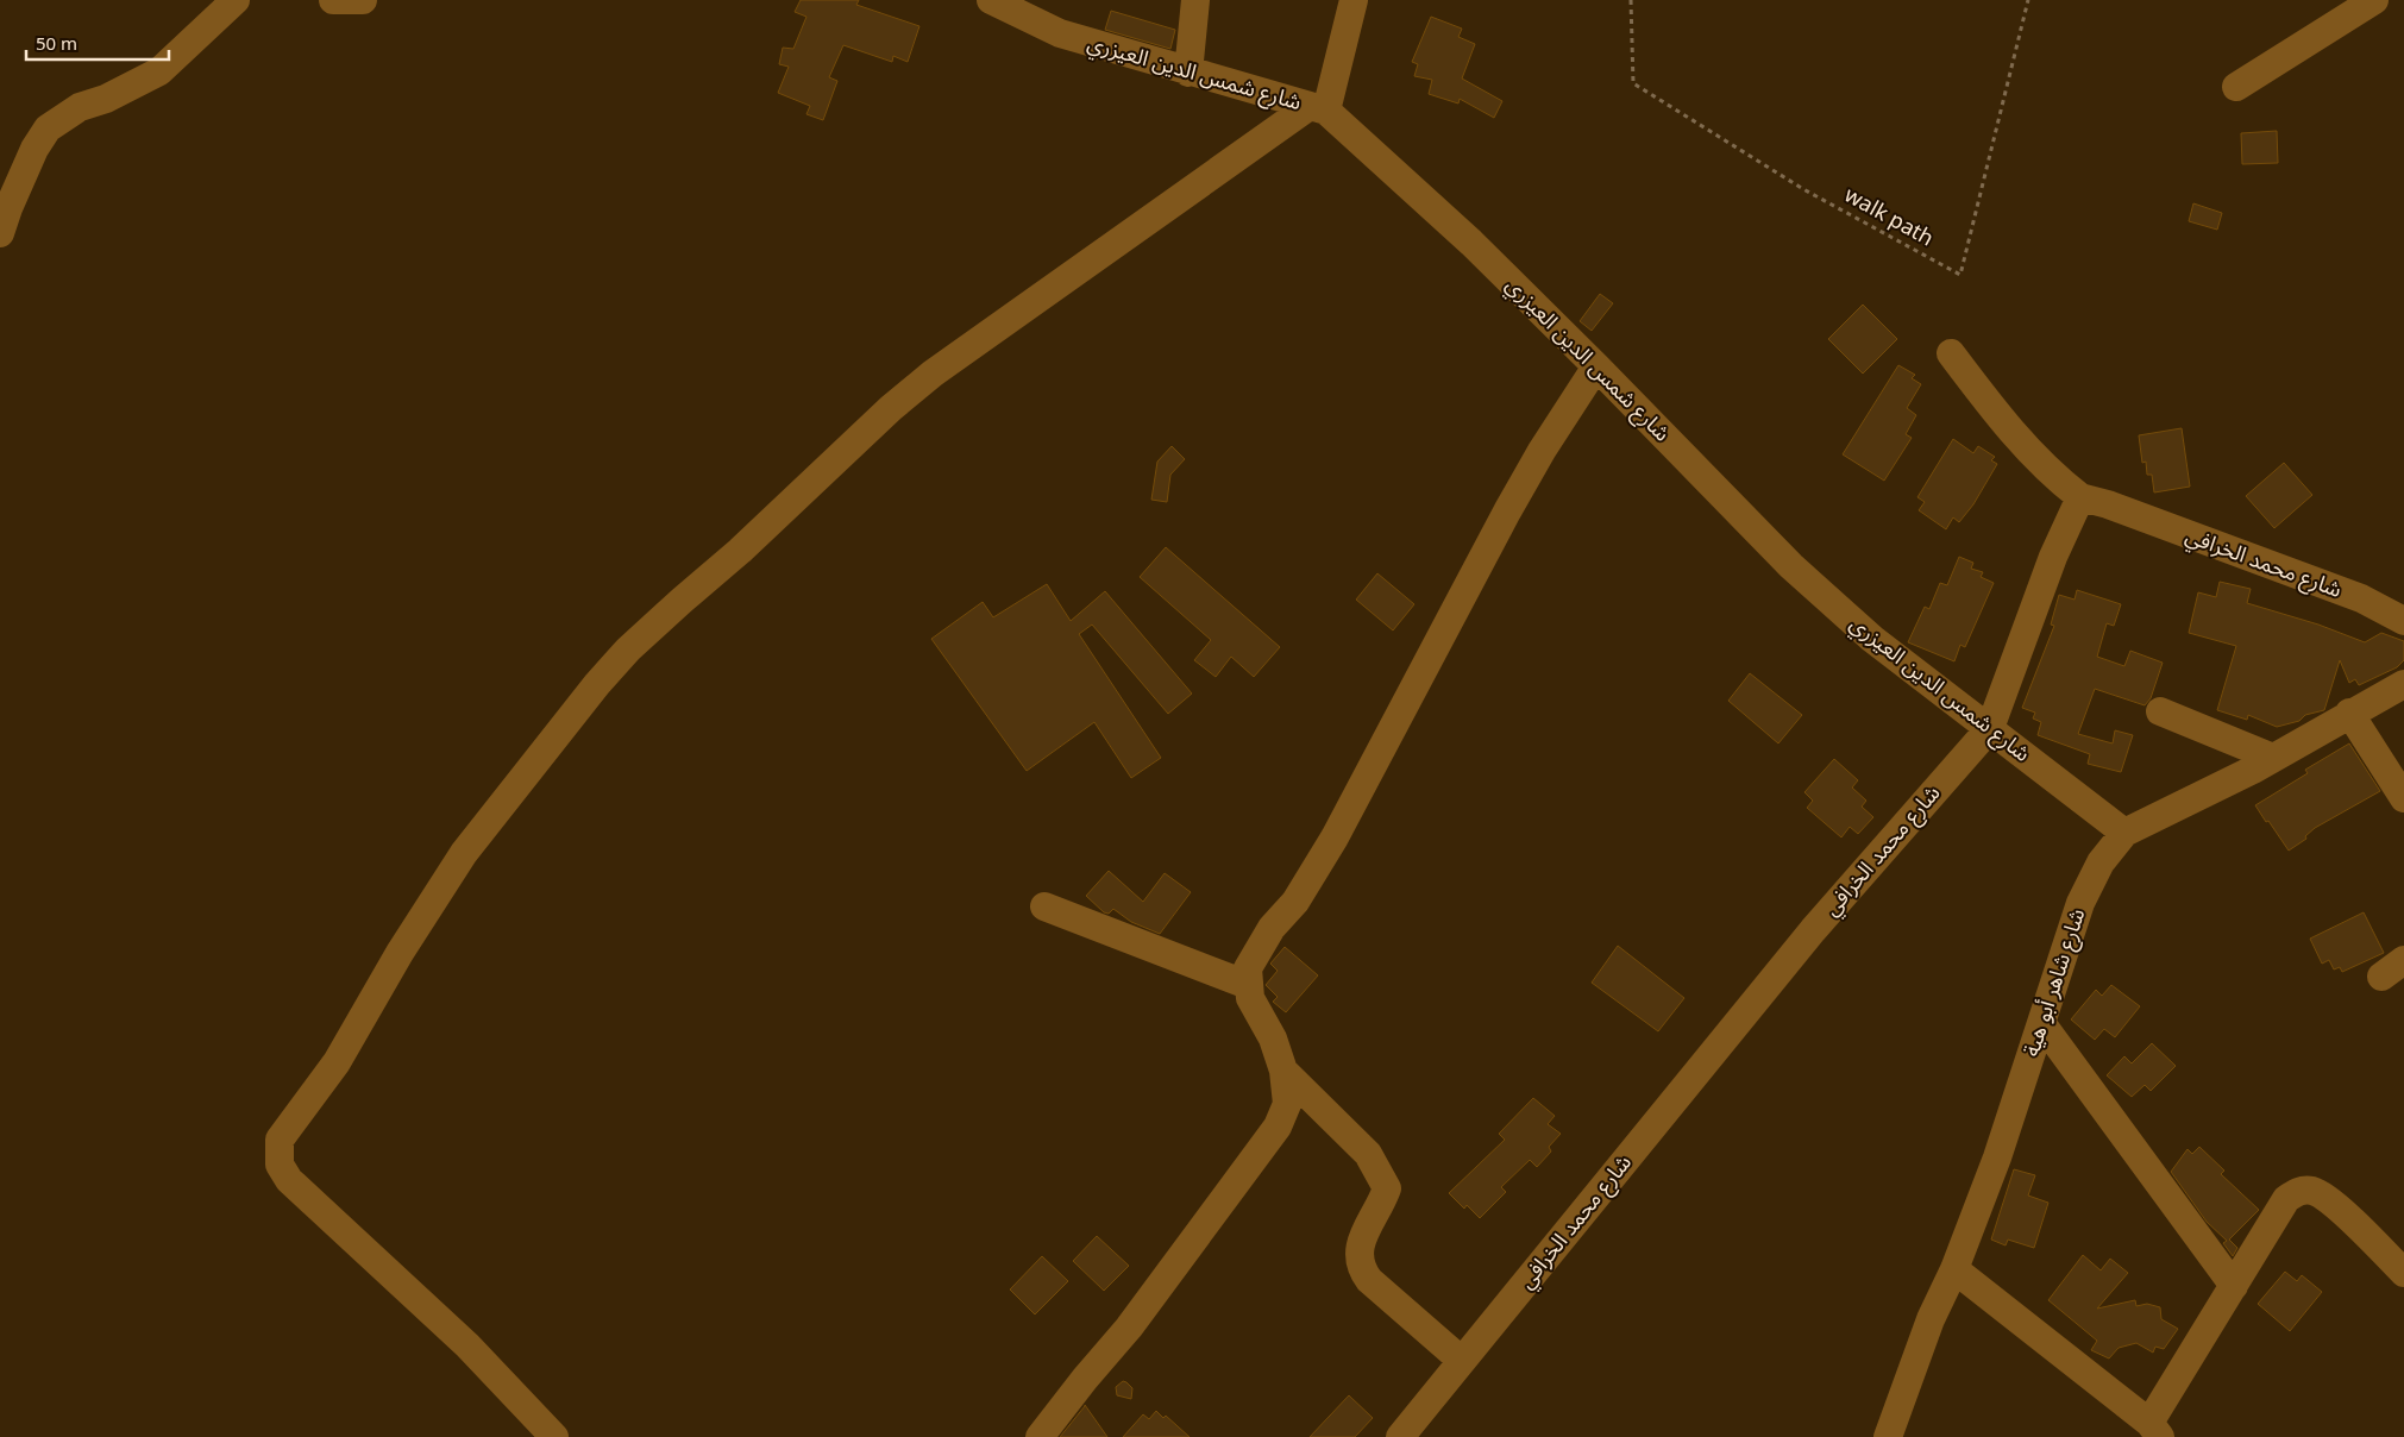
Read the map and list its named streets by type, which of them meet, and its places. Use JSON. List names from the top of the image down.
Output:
{
  "streets": {
    "street": ["شارع شمس الدين العيزري", "شارع محمد الخرافي", "شارع شاهر أبو هية"],
    "path": ["walk path"]
  },
  "crossings": [
    ["شارع شمس الدين العيزري", "شارع محمد الخرافي"],
    ["شارع شمس الدين العيزري", "شارع شاهر أبو هية"]
  ],
  "scale_bar": "50 m"
}
